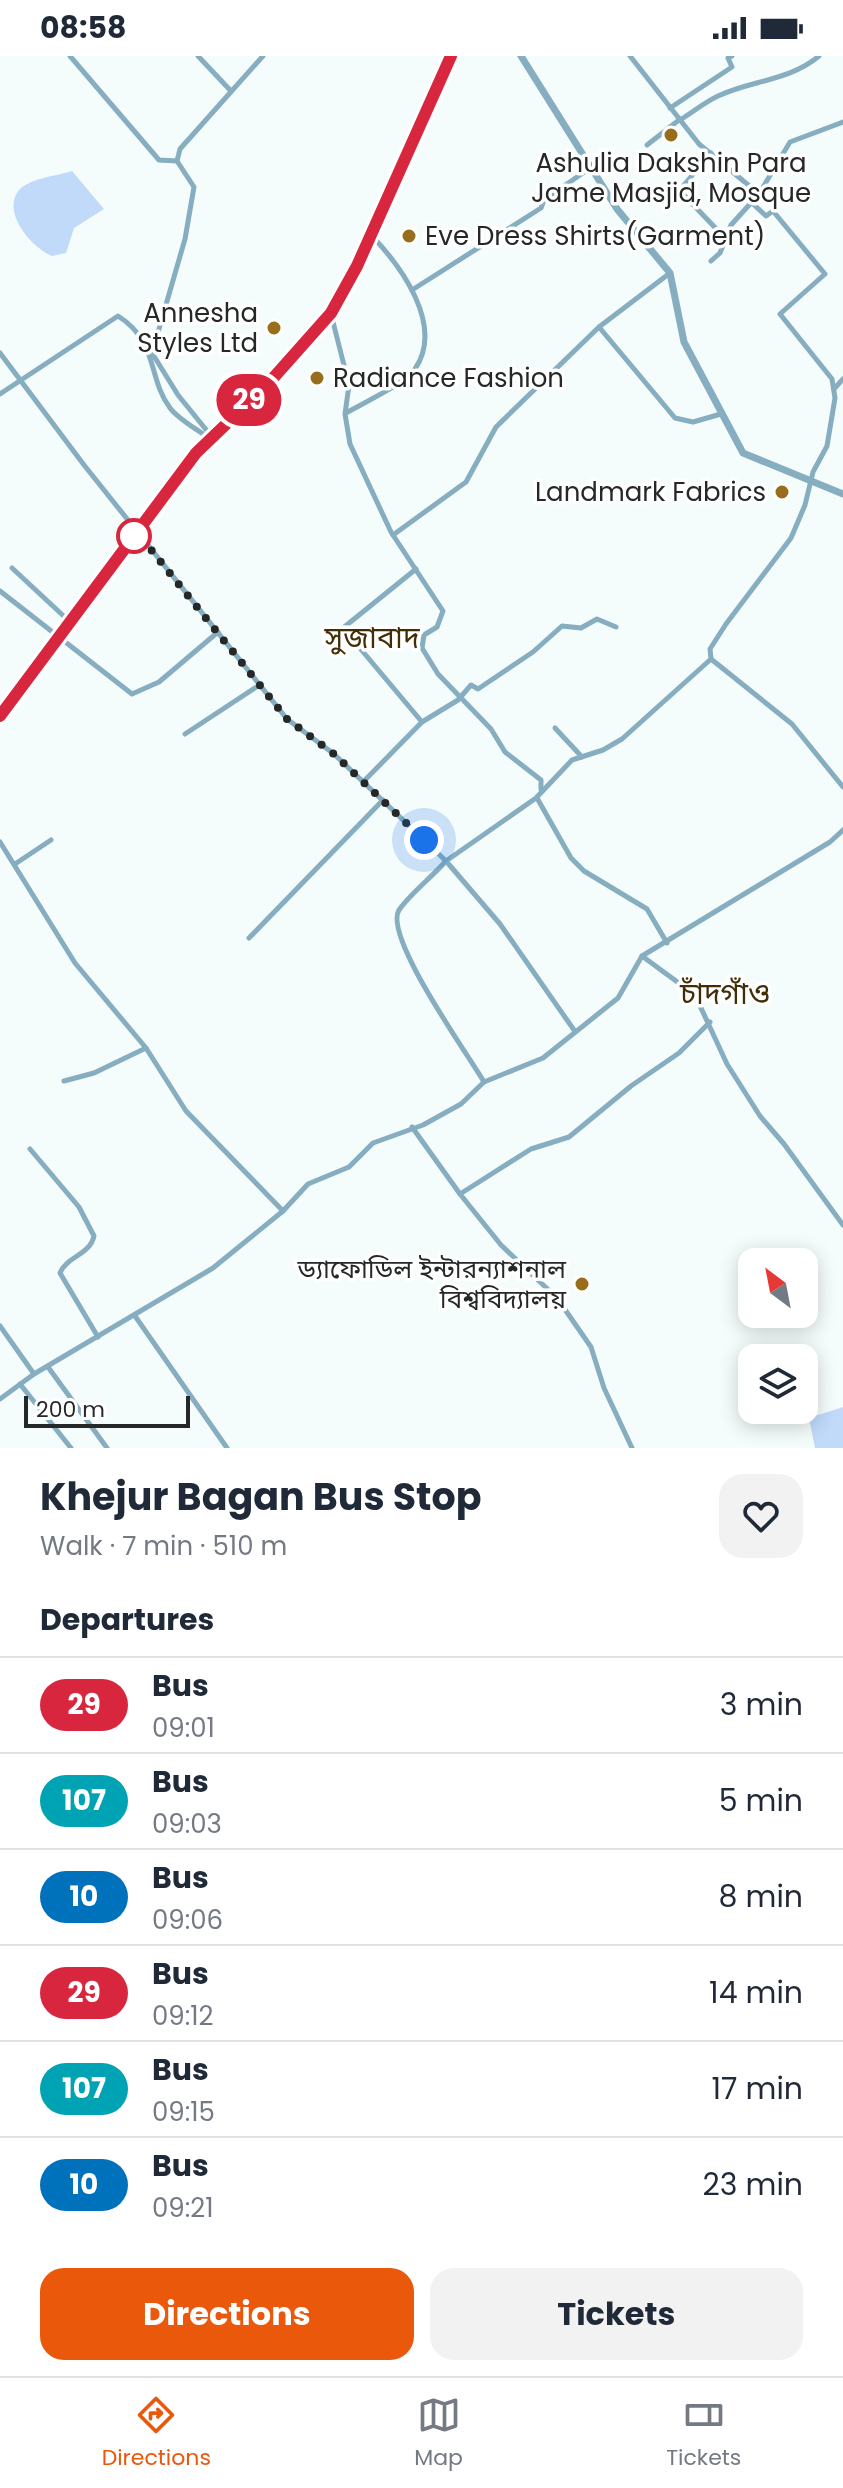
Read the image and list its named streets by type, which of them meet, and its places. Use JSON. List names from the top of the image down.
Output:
{
  "districts": ["সুজাবাদ", "চাঁদগাঁও"],
  "places": [
    "Ashulia Dakshin Para Jame Masjid, Mosque",
    "Eve Dress Shirts(Garment)",
    "Annesha Styles Ltd",
    "Radiance Fashion",
    "Landmark Fabrics",
    "ড্যাফোডিল ইন্টারন্যাশনাল বিশ্ববিদ্যালয়"
  ],
  "lines": ["bus line 29"],
  "scale_bar": "200 m",
  "north": "top left",
  "page": {
    "status": "08:58",
    "on_map": "29",
    "scale": "200 m",
    "heading": [
      ["Khejur Bagan Bus Stop", "Walk · 7 min · 510 m"],
      "Departures"
    ],
    "list": [
      {
        "mark": "29",
        "name": "Bus",
        "note": "09:01",
        "value": "3 min"
      },
      {
        "mark": "107",
        "name": "Bus",
        "note": "09:03",
        "value": "5 min"
      },
      {
        "mark": "10",
        "name": "Bus",
        "note": "09:06",
        "value": "8 min"
      },
      {
        "mark": "29",
        "name": "Bus",
        "note": "09:12",
        "value": "14 min"
      },
      {
        "mark": "107",
        "name": "Bus",
        "note": "09:15",
        "value": "17 min"
      },
      {
        "mark": "10",
        "name": "Bus",
        "note": "09:21",
        "value": "23 min"
      }
    ],
    "buttons": ["Directions", "Tickets"],
    "tabs": ["Directions", "Map", "Tickets"]
  }
}
